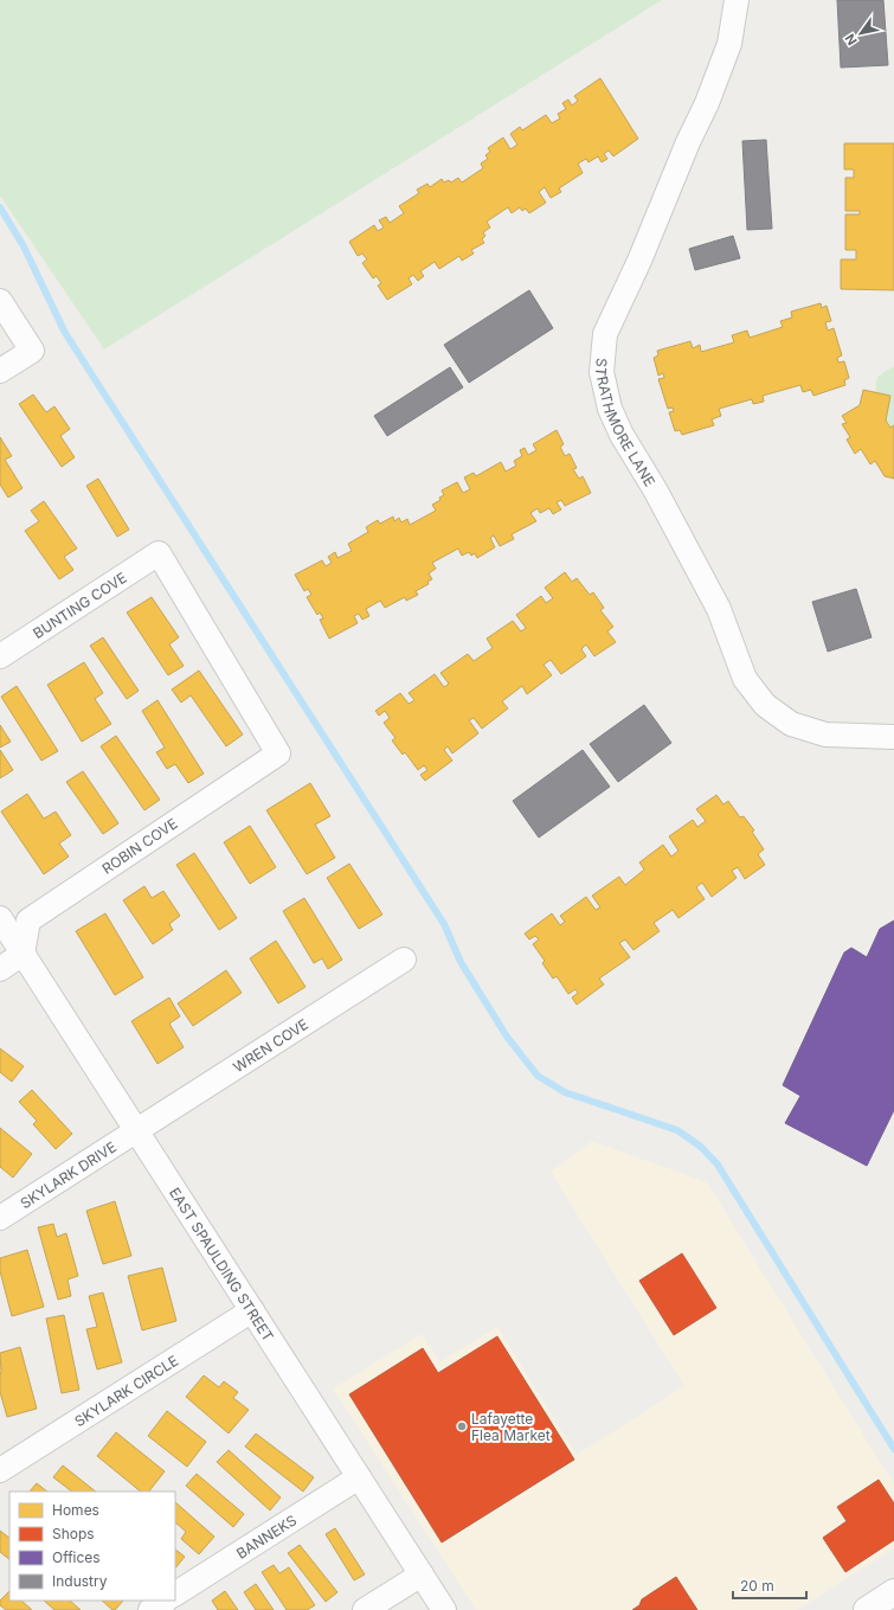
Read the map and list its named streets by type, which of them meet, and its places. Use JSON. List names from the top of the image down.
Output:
{
  "streets": {
    "street": [
      "STRATHMORE LANE",
      "BUNTING COVE",
      "ROBIN COVE",
      "WREN COVE",
      "SKYLARK DRIVE",
      "EAST SPAULDING STREET",
      "SKYLARK CIRCLE",
      "BANNEKS"
    ]
  },
  "crossings": [
    ["BUNTING COVE", "ROBIN COVE"],
    ["ROBIN COVE", "EAST SPAULDING STREET"],
    ["WREN COVE", "SKYLARK DRIVE"],
    ["WREN COVE", "EAST SPAULDING STREET"],
    ["SKYLARK DRIVE", "EAST SPAULDING STREET"],
    ["EAST SPAULDING STREET", "SKYLARK CIRCLE"],
    ["EAST SPAULDING STREET", "BANNEKS"]
  ],
  "places": ["Lafayette Flea Market"],
  "legend": [
    "Homes",
    "Shops",
    "Offices",
    "Industry"
  ],
  "scale_bar": "20 m",
  "north": "bottom left"
}
